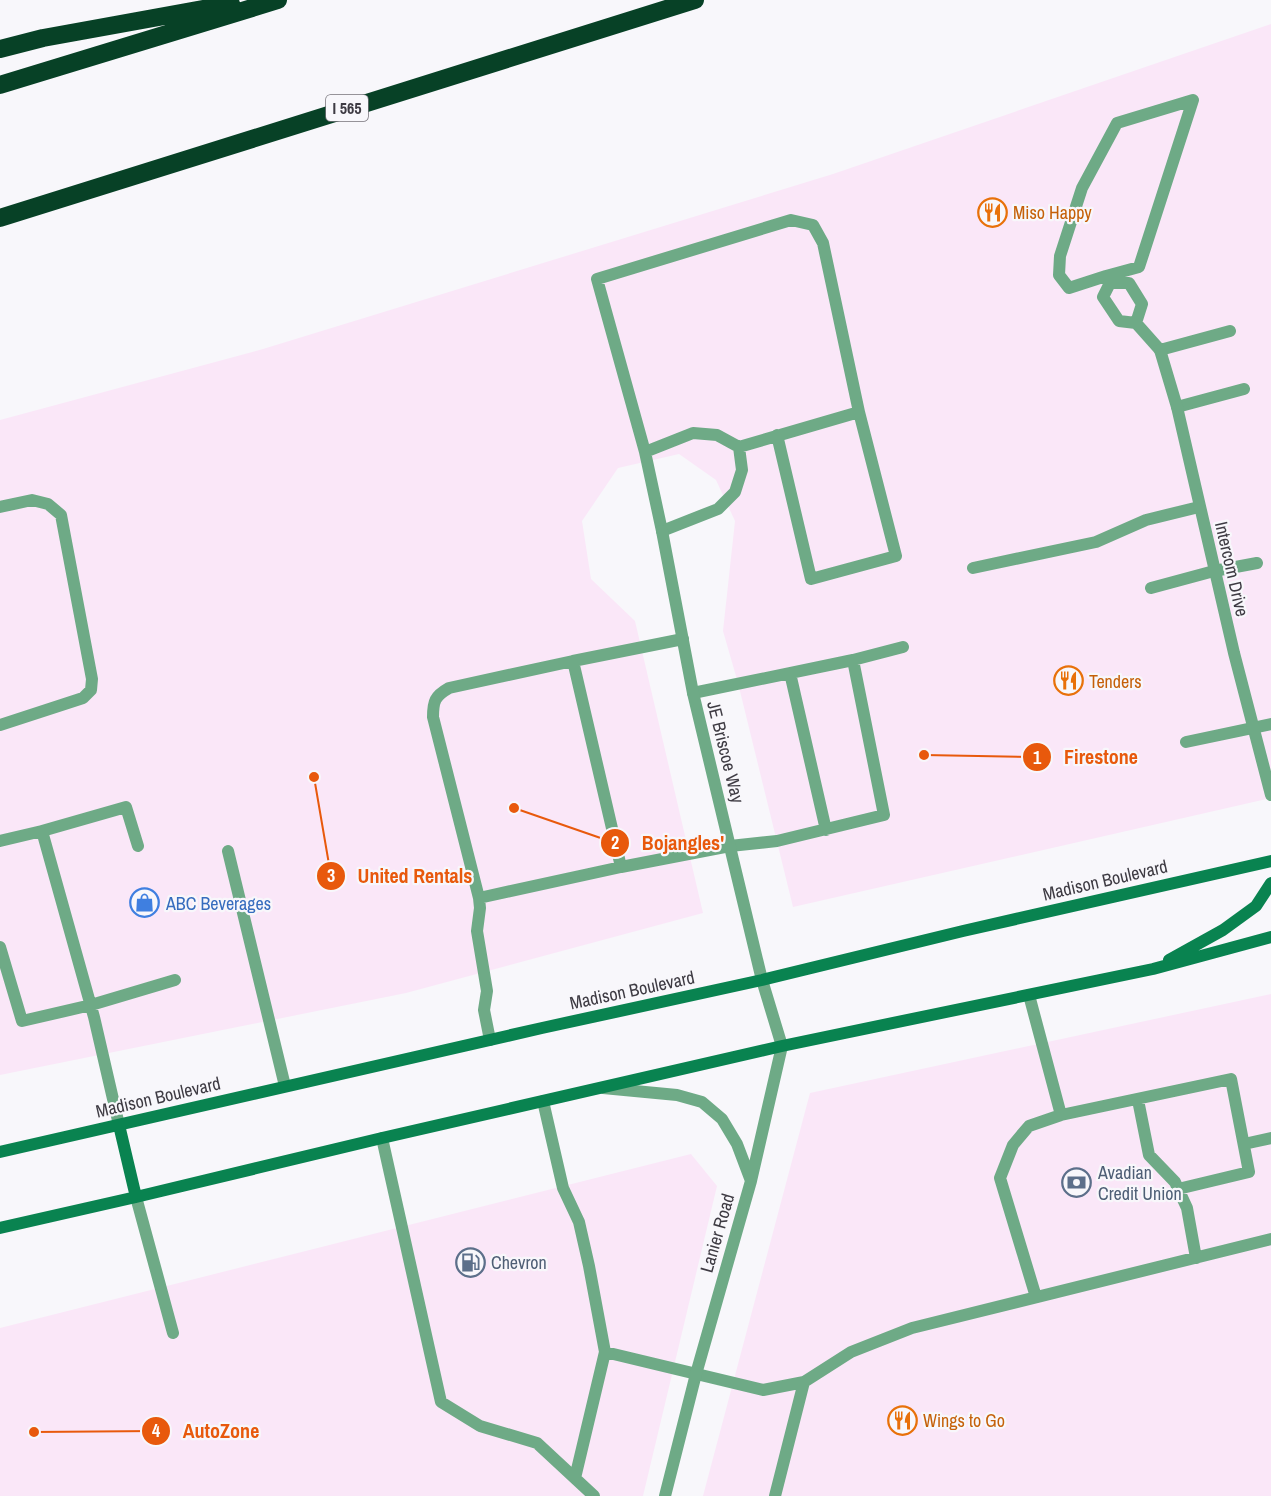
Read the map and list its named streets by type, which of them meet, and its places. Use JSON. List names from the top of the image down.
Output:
{
  "streets": {
    "highway": ["I 565"],
    "main road": ["Madison Boulevard"],
    "street": ["Intercom Drive", "JE Briscoe Way", "Lanier Road"]
  },
  "crossings": [
    ["JE Briscoe Way", "Madison Boulevard"],
    ["JE Briscoe Way", "Lanier Road"],
    ["Madison Boulevard", "Lanier Road"]
  ],
  "places": {
    "restaurant": ["Miso Happy", "Tenders", "Wings to Go"],
    "other": [
      "Firestone",
      "United Rentals",
      "Bojangles'",
      "AutoZone"
    ],
    "shop": ["ABC Beverages"],
    "bank": ["Avadian Credit Union"],
    "fuel station": ["Chevron"]
  }
}
